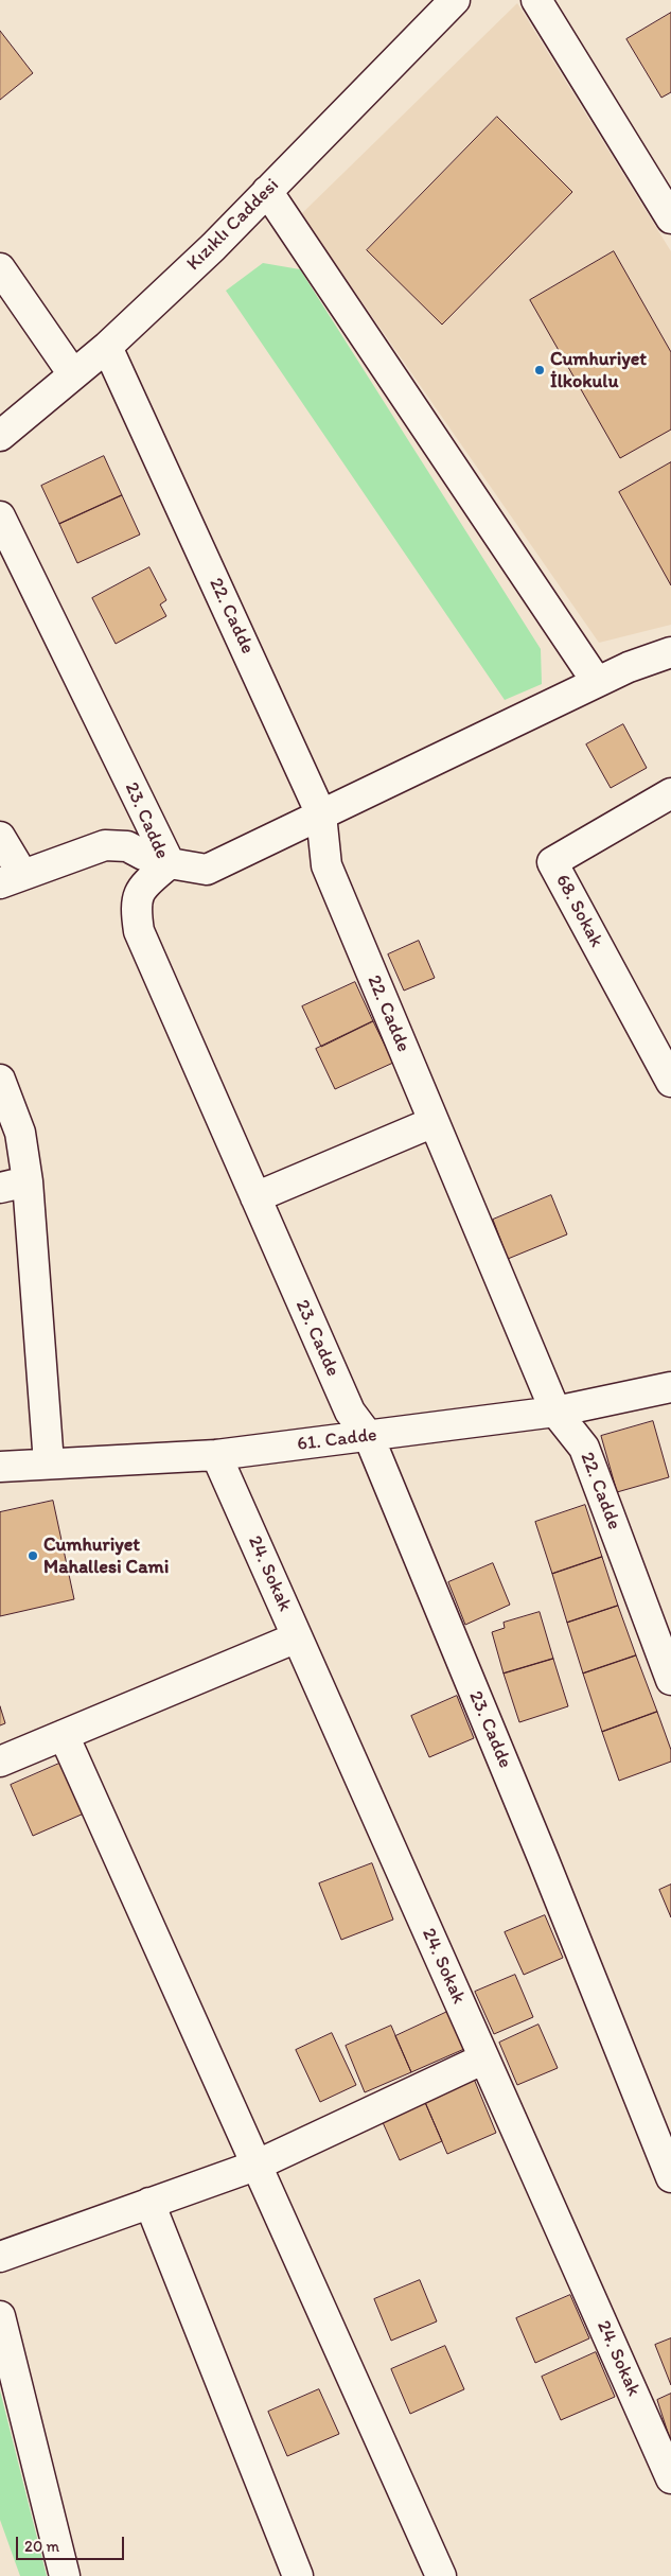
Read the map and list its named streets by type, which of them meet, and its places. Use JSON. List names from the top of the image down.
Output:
{
  "streets": {
    "street": [
      "Kızıklı Caddesi",
      "22. Cadde",
      "23. Cadde",
      "68. Sokak",
      "61. Cadde",
      "24. Sokak"
    ]
  },
  "crossings": [
    ["Kızıklı Caddesi", "22. Cadde"],
    ["22. Cadde", "61. Cadde"],
    ["23. Cadde", "61. Cadde"],
    ["61. Cadde", "24. Sokak"]
  ],
  "places": ["Cumhuriyet İlkokulu", "Cumhuriyet Mahallesi Cami"],
  "scale_bar": "20 m"
}
